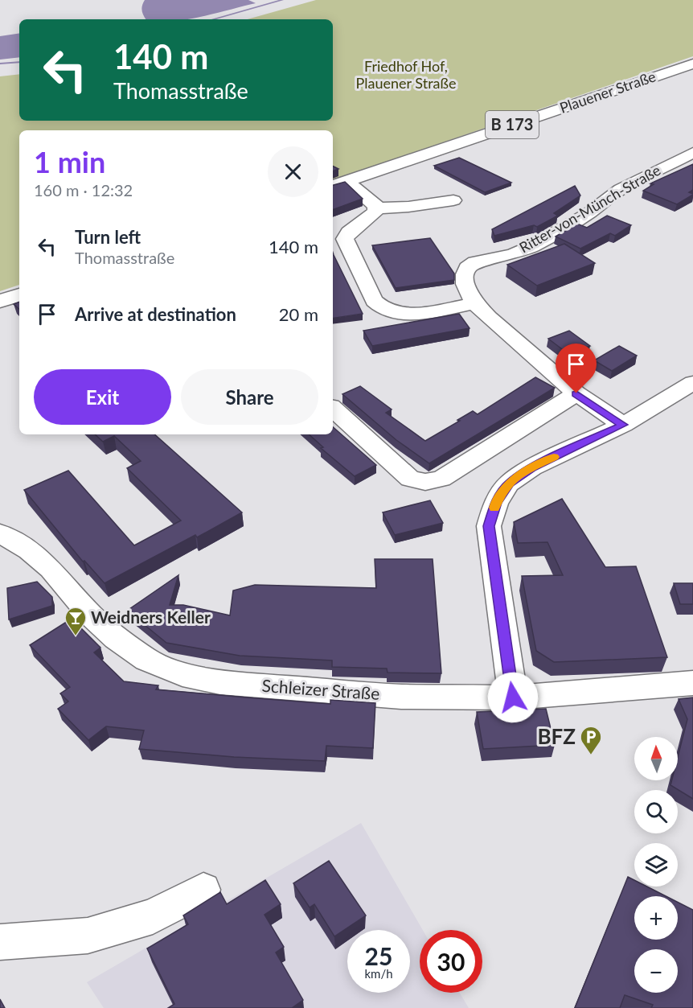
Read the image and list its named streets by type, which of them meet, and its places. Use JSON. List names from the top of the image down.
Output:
{
  "streets": {
    "main road": ["Plauener Straße", "B 173"],
    "street": ["Ritter-von-Münch-Straße", "Schleizer Straße"]
  },
  "parks": ["Friedhof Hof, Plauener Straße"],
  "places": {
    "bar": ["Weidners Keller"],
    "parking": ["BFZ"]
  },
  "north": "top",
  "page": {
    "turn": ["140 m", "Thomasstraße"],
    "heading": ["1 min", "160 m · 12:32"],
    "list": [
      {
        "name": "Turn left",
        "note": "Thomasstraße",
        "value": "140 m"
      },
      {
        "name": "Arrive at destination",
        "value": "20 m"
      }
    ],
    "buttons": ["Exit", "Share"],
    "map_buttons": ["+", "−"],
    "speed": "25 km/h",
    "limit": "30"
  }
}
